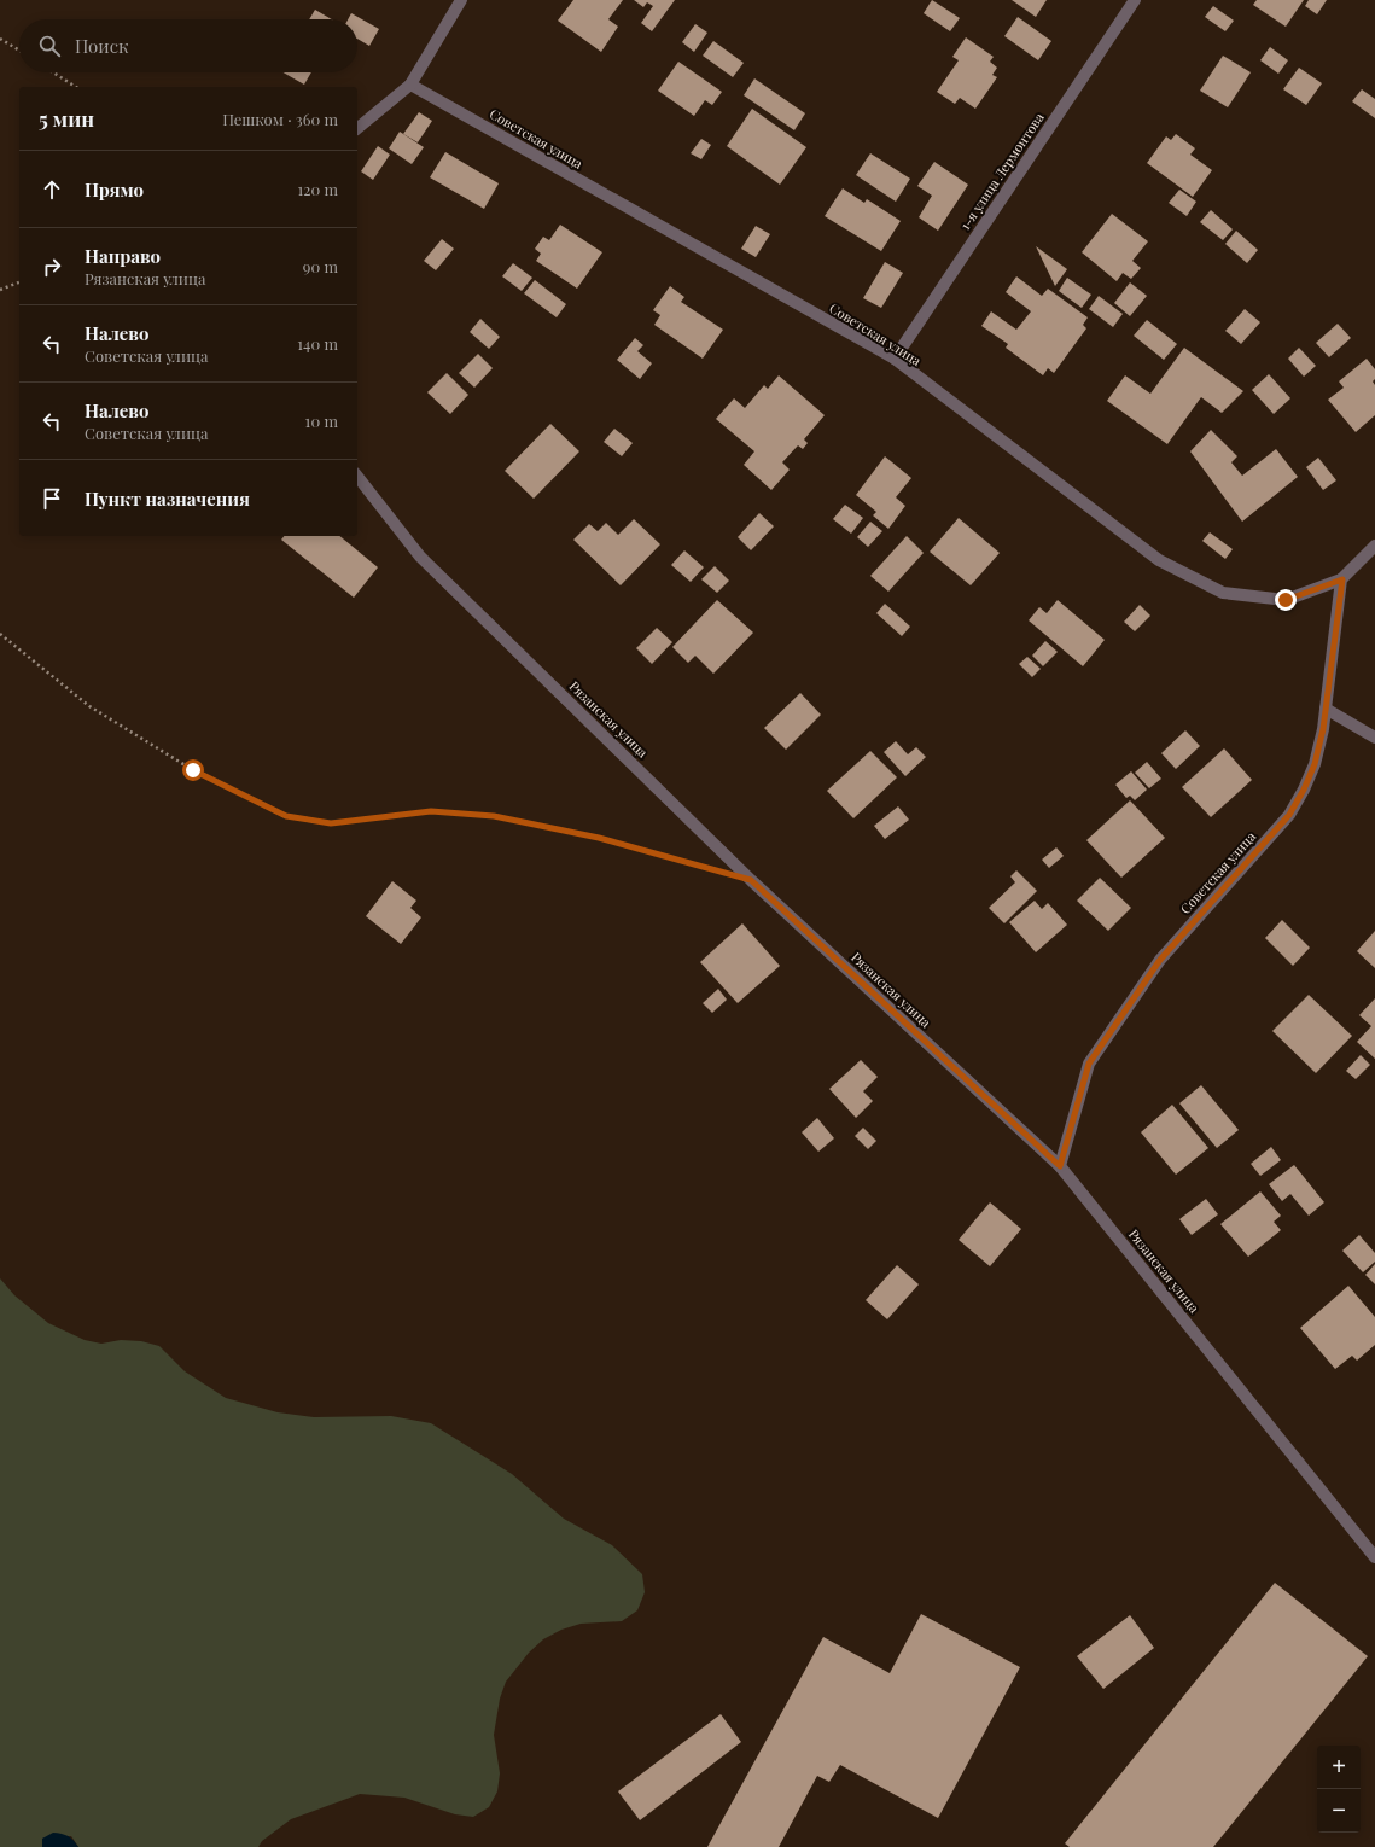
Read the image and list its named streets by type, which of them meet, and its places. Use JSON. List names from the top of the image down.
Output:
{
  "streets": {
    "street": ["Советская улица", "1-я улица Лермонтова", "Рязанская улица"]
  },
  "crossings": [
    ["Советская улица", "1-я улица Лермонтова"],
    ["Советская улица", "Рязанская улица"]
  ],
  "page": {
    "search": "Поиск",
    "heading": ["5 мин", "Пешком · 360 m"],
    "list": [
      ["Прямо", "120 m"],
      ["Направо", "Рязанская улица", "90 m"],
      ["Налево", "Советская улица", "140 m"],
      ["Налево", "Советская улица", "10 m"],
      "Пункт назначения"
    ],
    "map_buttons": ["+", "−"]
  }
}
